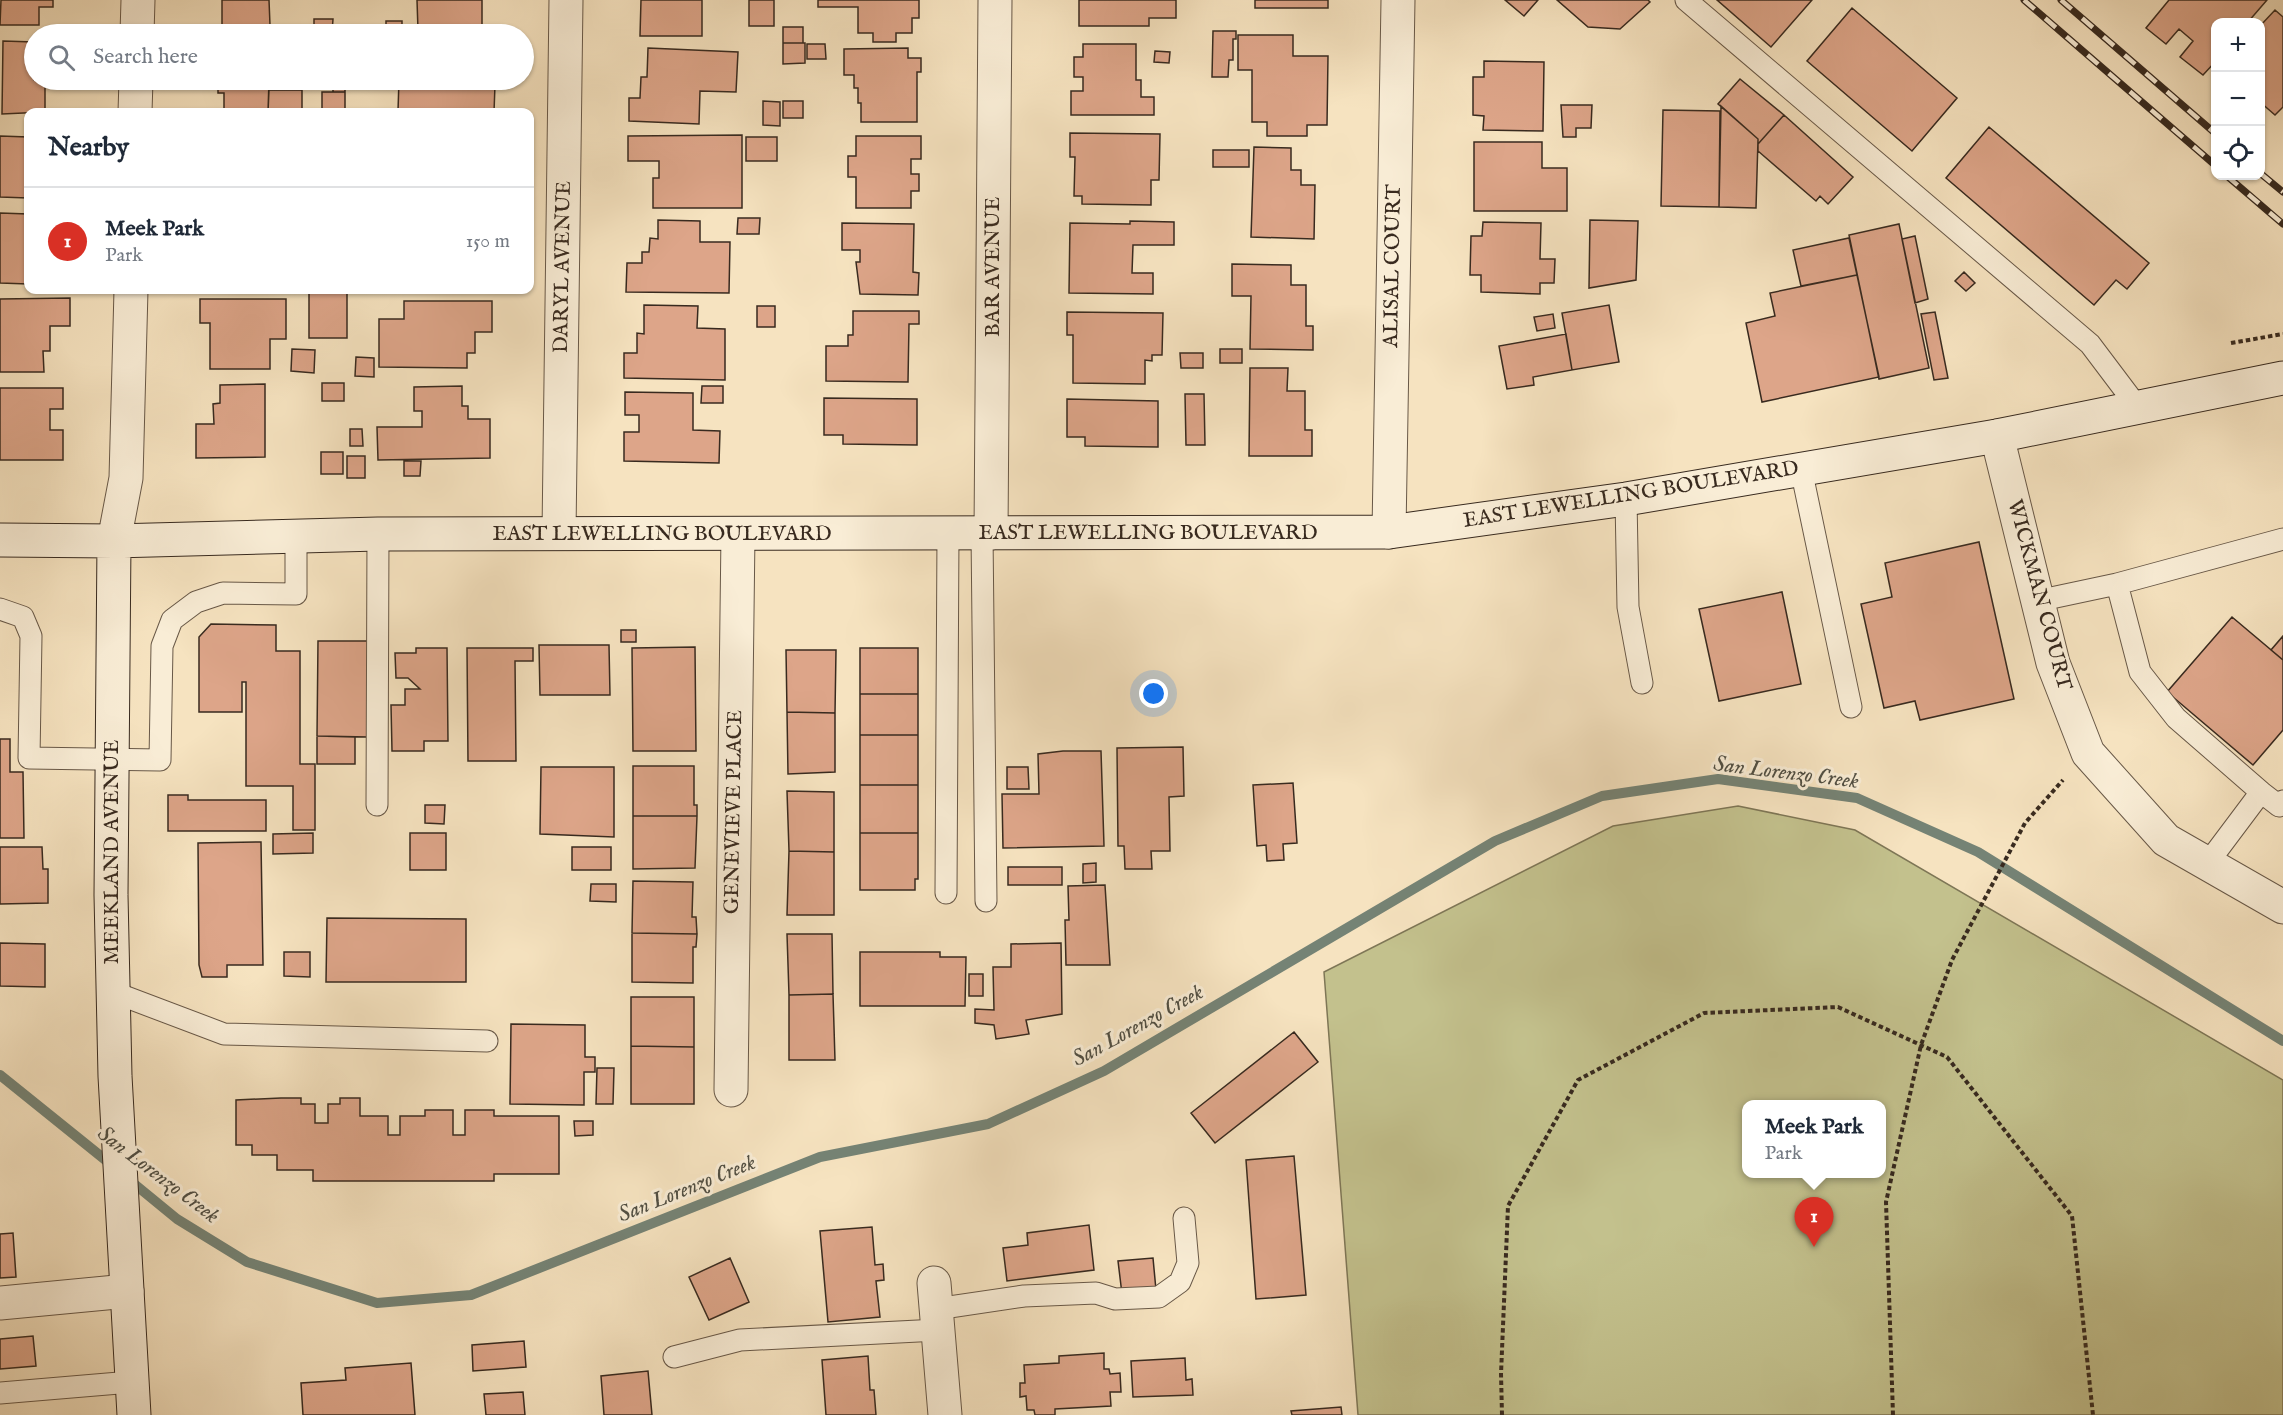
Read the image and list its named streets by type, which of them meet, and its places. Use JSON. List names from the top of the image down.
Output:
{
  "streets": {
    "street": [
      "ALISAL COURT",
      "DARYL AVENUE",
      "BAR AVENUE",
      "EAST LEWELLING BOULEVARD",
      "WICKMAN COURT",
      "GENEVIEVE PLACE",
      "MEEKLAND AVENUE"
    ]
  },
  "crossings": [
    ["ALISAL COURT", "EAST LEWELLING BOULEVARD"],
    ["DARYL AVENUE", "EAST LEWELLING BOULEVARD"],
    ["BAR AVENUE", "EAST LEWELLING BOULEVARD"],
    ["EAST LEWELLING BOULEVARD", "WICKMAN COURT"],
    ["EAST LEWELLING BOULEVARD", "GENEVIEVE PLACE"],
    ["EAST LEWELLING BOULEVARD", "MEEKLAND AVENUE"]
  ],
  "water": ["San Lorenzo Creek"],
  "page": {
    "map_buttons": ["+", "−"],
    "search": "Search here",
    "heading": "Nearby",
    "list": [
      {
        "mark": "1",
        "name": "Meek Park",
        "note": "Park",
        "value": "150 m"
      }
    ],
    "popup": ["Meek Park", "Park"],
    "pins": "1"
  }
}
